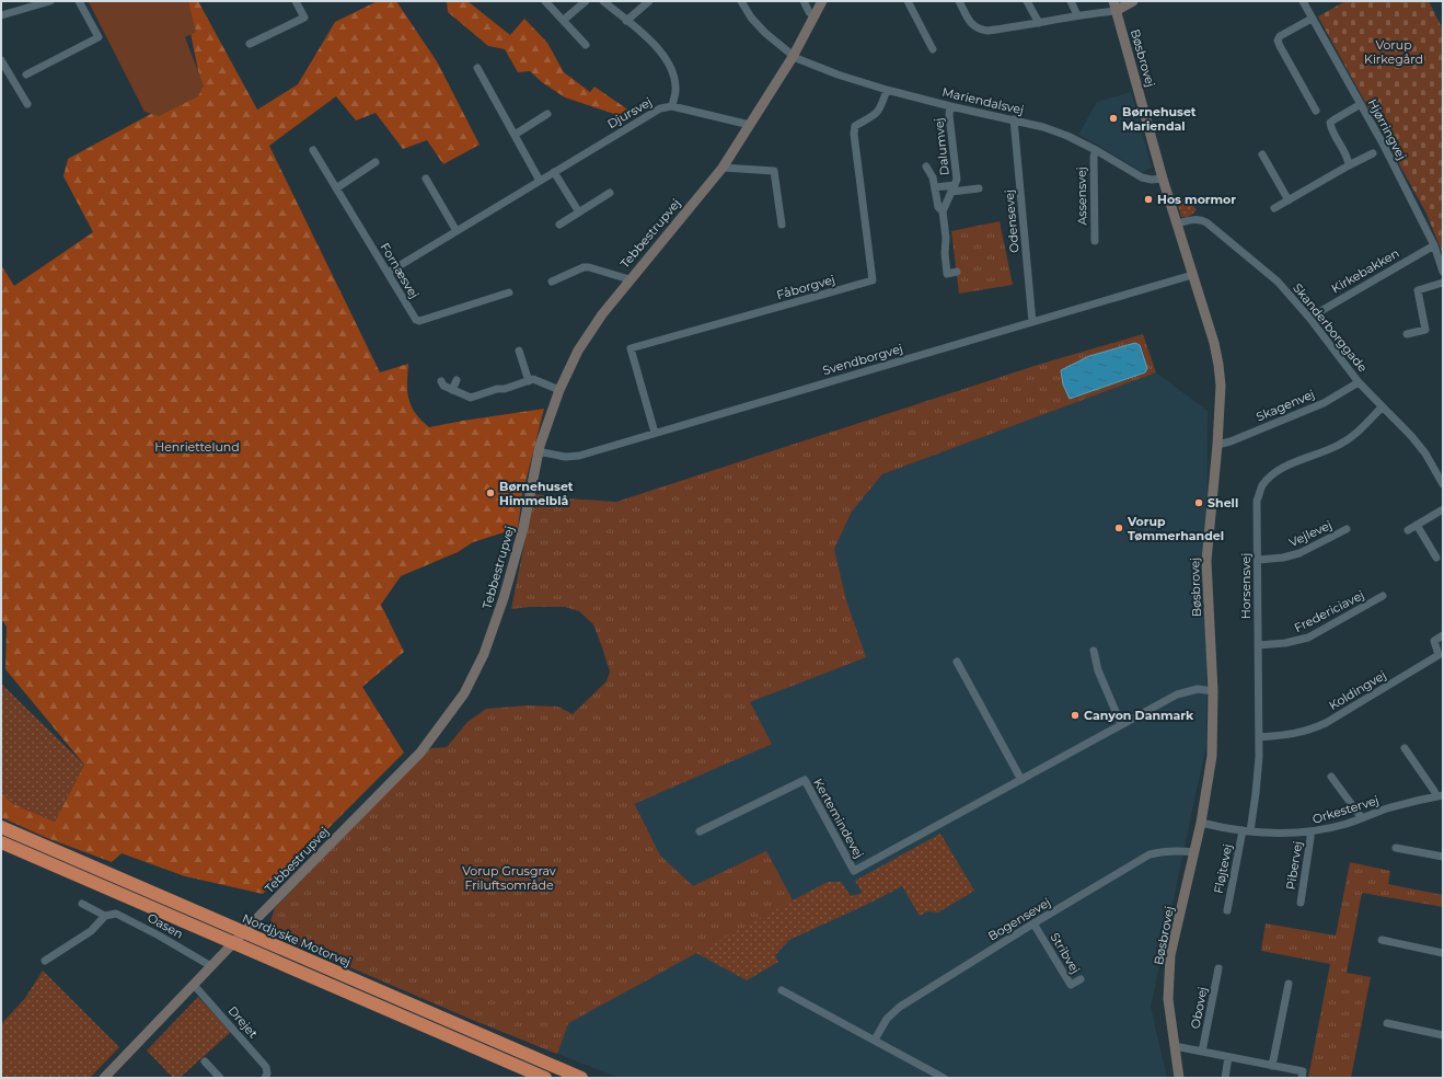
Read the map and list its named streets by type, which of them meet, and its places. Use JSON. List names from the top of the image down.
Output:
{
  "streets": {
    "highway": ["Nordjyske Motorvej"],
    "street": [
      "Bøsbrovej",
      "Mariendalsvej",
      "Djursvej",
      "Hjørringvej",
      "Dalumvej",
      "Assensvej",
      "Odensevej",
      "Tebbestrupvej",
      "Fornæsvej",
      "Kirkebakken",
      "Fåborgvej",
      "Skanderborggade",
      "Svendborgvej",
      "Skagenvej",
      "Vejlevej",
      "Horsensvej",
      "Fredericiavej",
      "Koldingvej",
      "Orkestervej",
      "Kertemindevej",
      "Pibervej",
      "Fløjtevej",
      "Bogensevej",
      "Oasen",
      "Stribvej",
      "Obovej",
      "Drejet"
    ]
  },
  "crossings": [
    ["Bøsbrovej", "Mariendalsvej"],
    ["Bøsbrovej", "Skanderborggade"],
    ["Bøsbrovej", "Svendborgvej"],
    ["Bøsbrovej", "Skagenvej"],
    ["Bøsbrovej", "Orkestervej"],
    ["Bøsbrovej", "Kertemindevej"],
    ["Bøsbrovej", "Bogensevej"],
    ["Mariendalsvej", "Dalumvej"],
    ["Mariendalsvej", "Assensvej"],
    ["Mariendalsvej", "Odensevej"],
    ["Mariendalsvej", "Tebbestrupvej"],
    ["Mariendalsvej", "Fåborgvej"],
    ["Djursvej", "Fornæsvej"],
    ["Hjørringvej", "Kirkebakken"],
    ["Odensevej", "Svendborgvej"],
    ["Tebbestrupvej", "Svendborgvej"],
    ["Tebbestrupvej", "Oasen"],
    ["Tebbestrupvej", "Drejet"],
    ["Kirkebakken", "Skanderborggade"],
    ["Fåborgvej", "Svendborgvej"],
    ["Skanderborggade", "Skagenvej"],
    ["Skanderborggade", "Horsensvej"],
    ["Vejlevej", "Horsensvej"],
    ["Horsensvej", "Fredericiavej"],
    ["Horsensvej", "Koldingvej"],
    ["Horsensvej", "Orkestervej"],
    ["Horsensvej", "Fløjtevej"],
    ["Orkestervej", "Pibervej"],
    ["Orkestervej", "Fløjtevej"],
    ["Bogensevej", "Stribvej"]
  ],
  "parks": ["Vorup Kirkegård", "Henriettelund", "Vorup Grusgrav Friluftsområde"],
  "places": [
    "Børnehuset Mariendal",
    "Hos mormor",
    "Børnehuset Himmelblå",
    "Shell",
    "Vorup Tømmerhandel",
    "Canyon Danmark"
  ]
}
